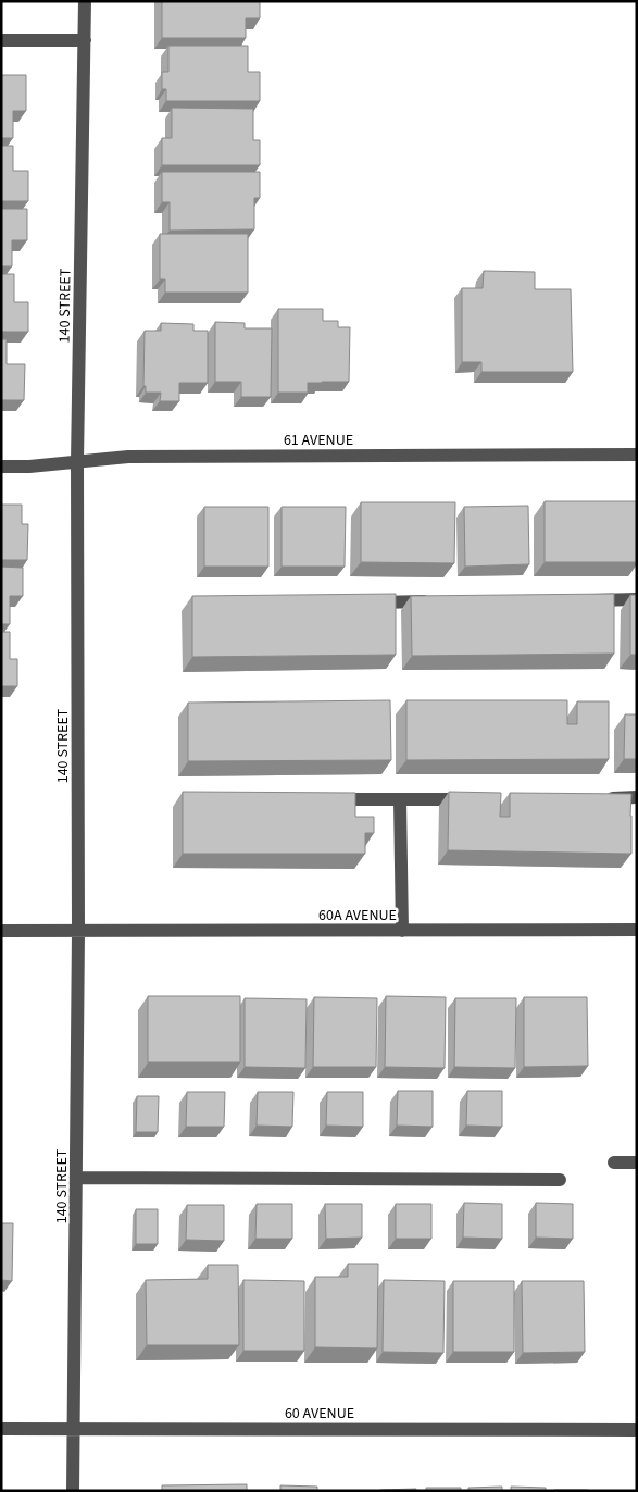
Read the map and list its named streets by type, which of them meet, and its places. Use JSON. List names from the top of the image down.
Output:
{
  "streets": {
    "street": [
      "140 STREET",
      "61 AVENUE",
      "60A AVENUE",
      "60 AVENUE"
    ]
  },
  "crossings": [
    ["140 STREET", "61 AVENUE"],
    ["140 STREET", "60A AVENUE"],
    ["140 STREET", "60 AVENUE"]
  ]
}
